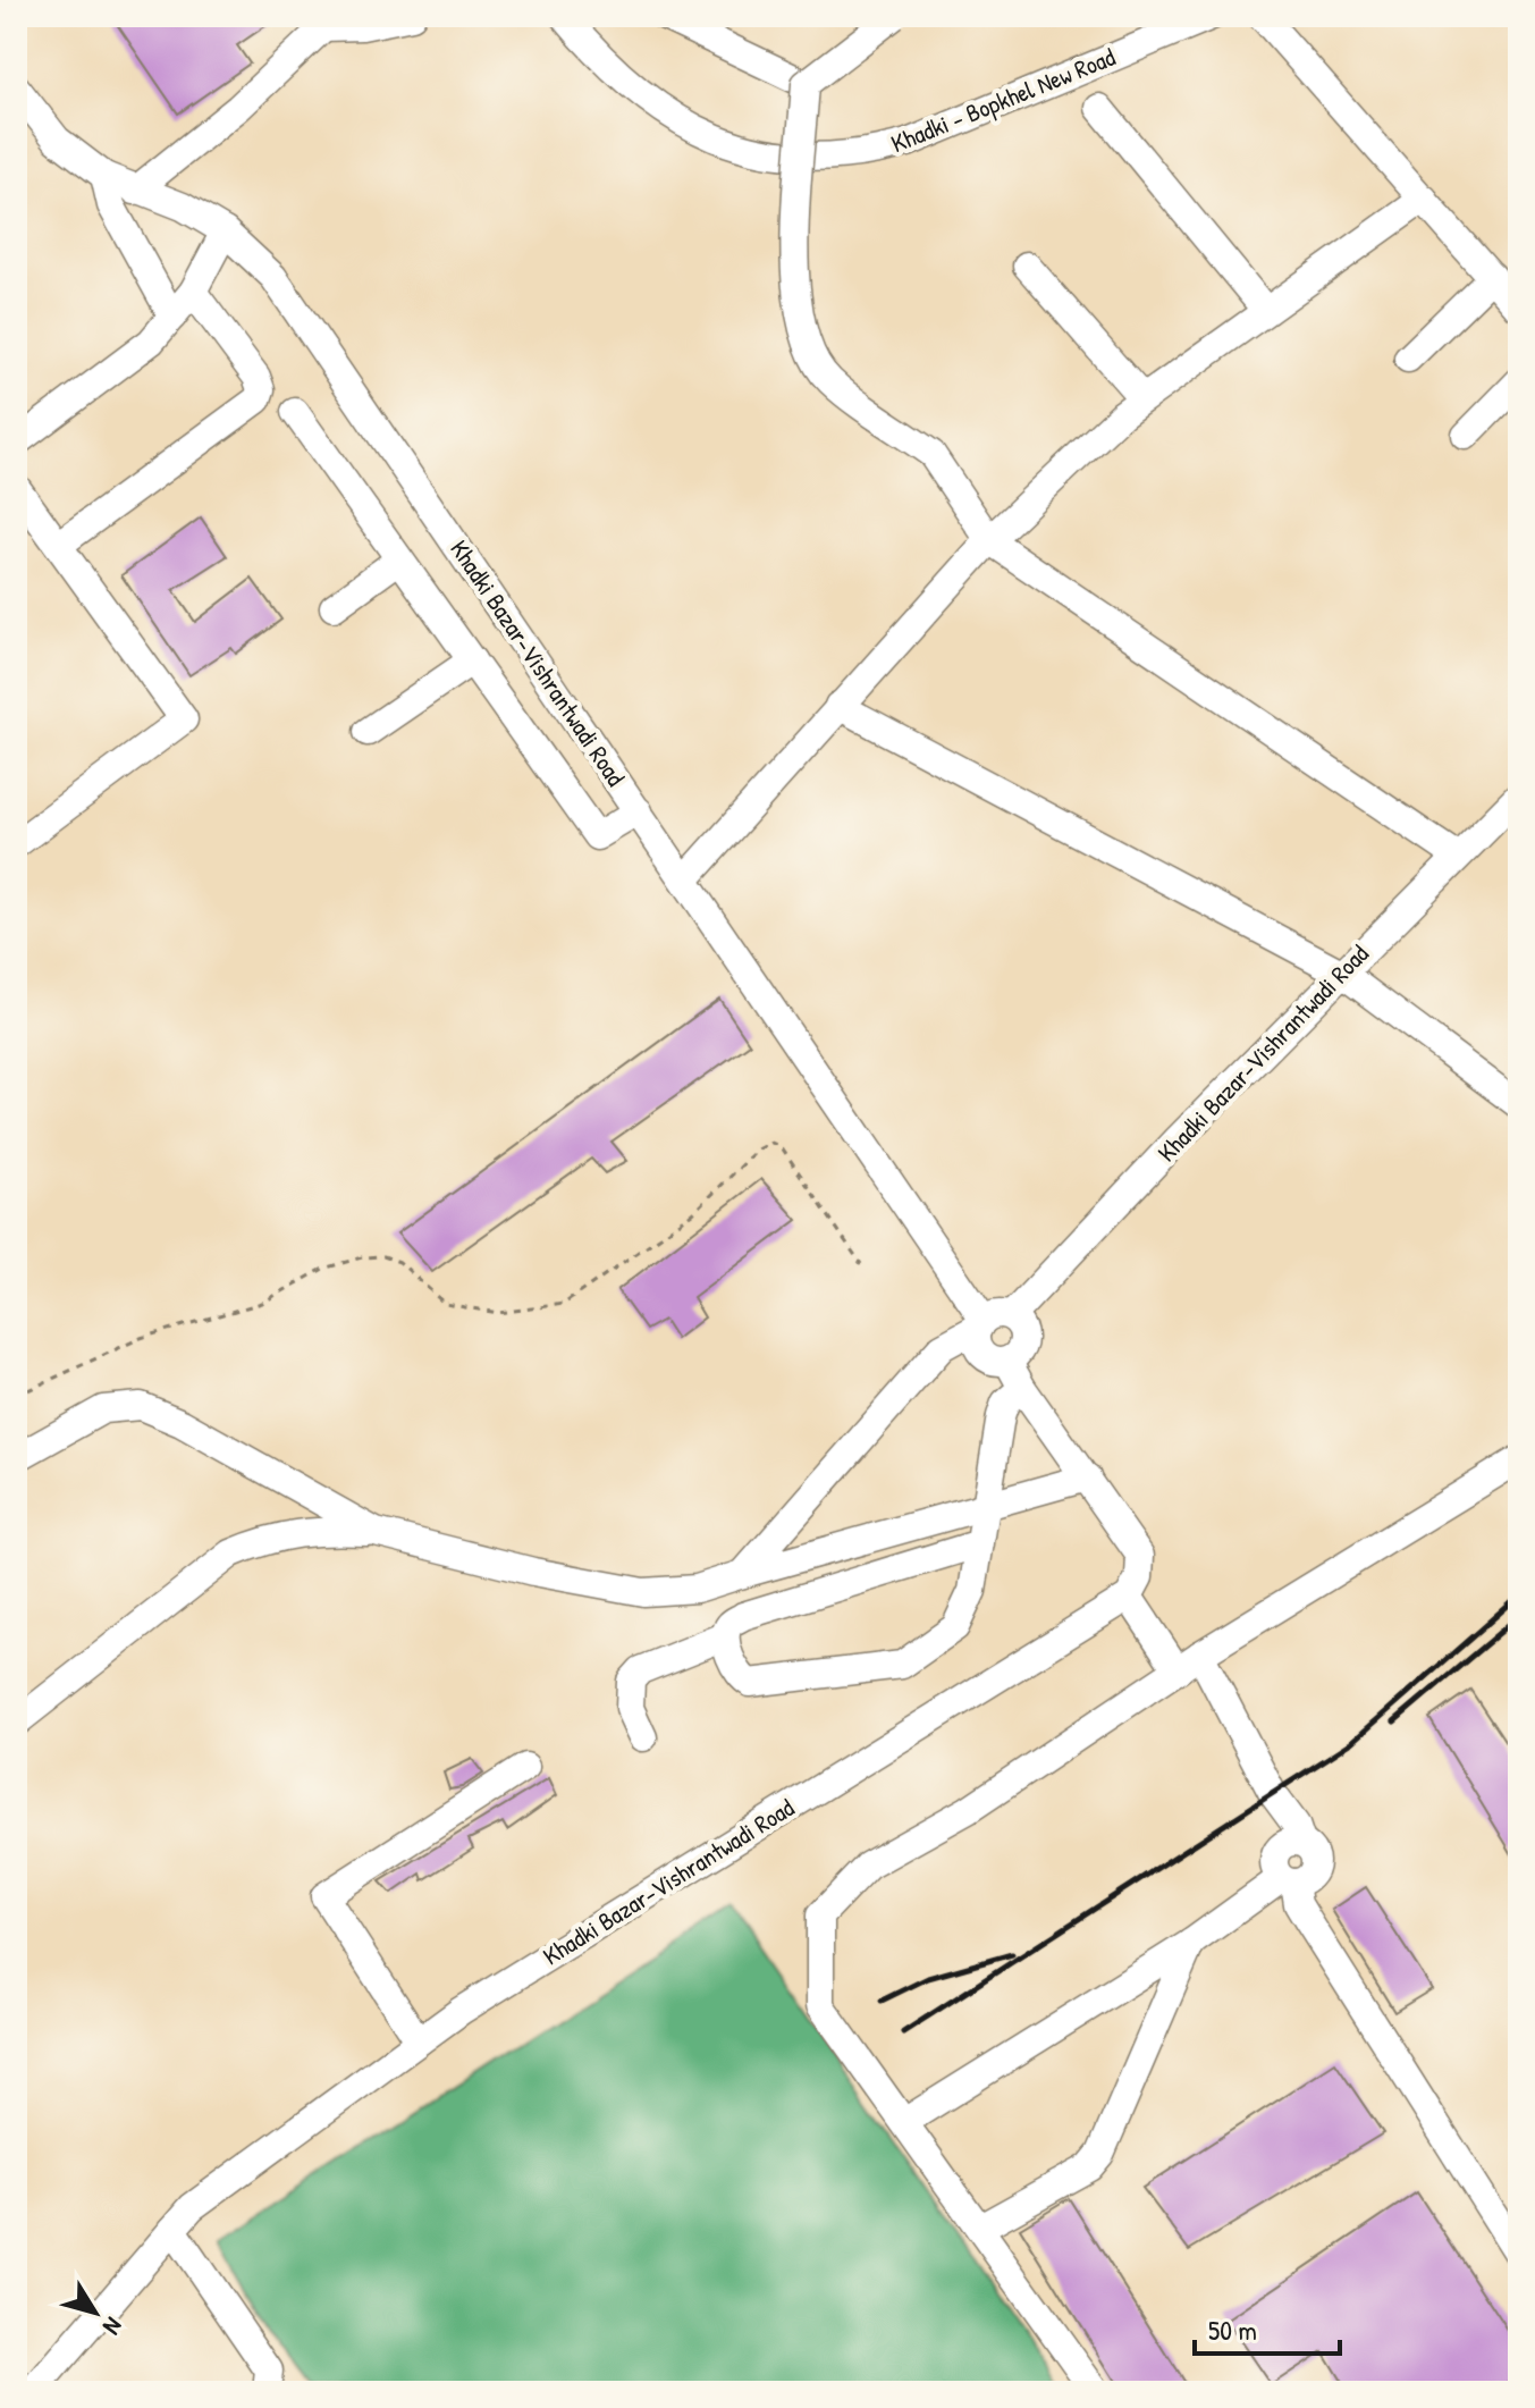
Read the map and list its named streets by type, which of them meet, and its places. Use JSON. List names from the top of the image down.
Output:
{
  "streets": {
    "street": ["Khadki - Bopkhel New Road", "Khadki Bazar-Vishrantwadi Road"]
  },
  "scale_bar": "50 m",
  "north": "bottom right"
}
